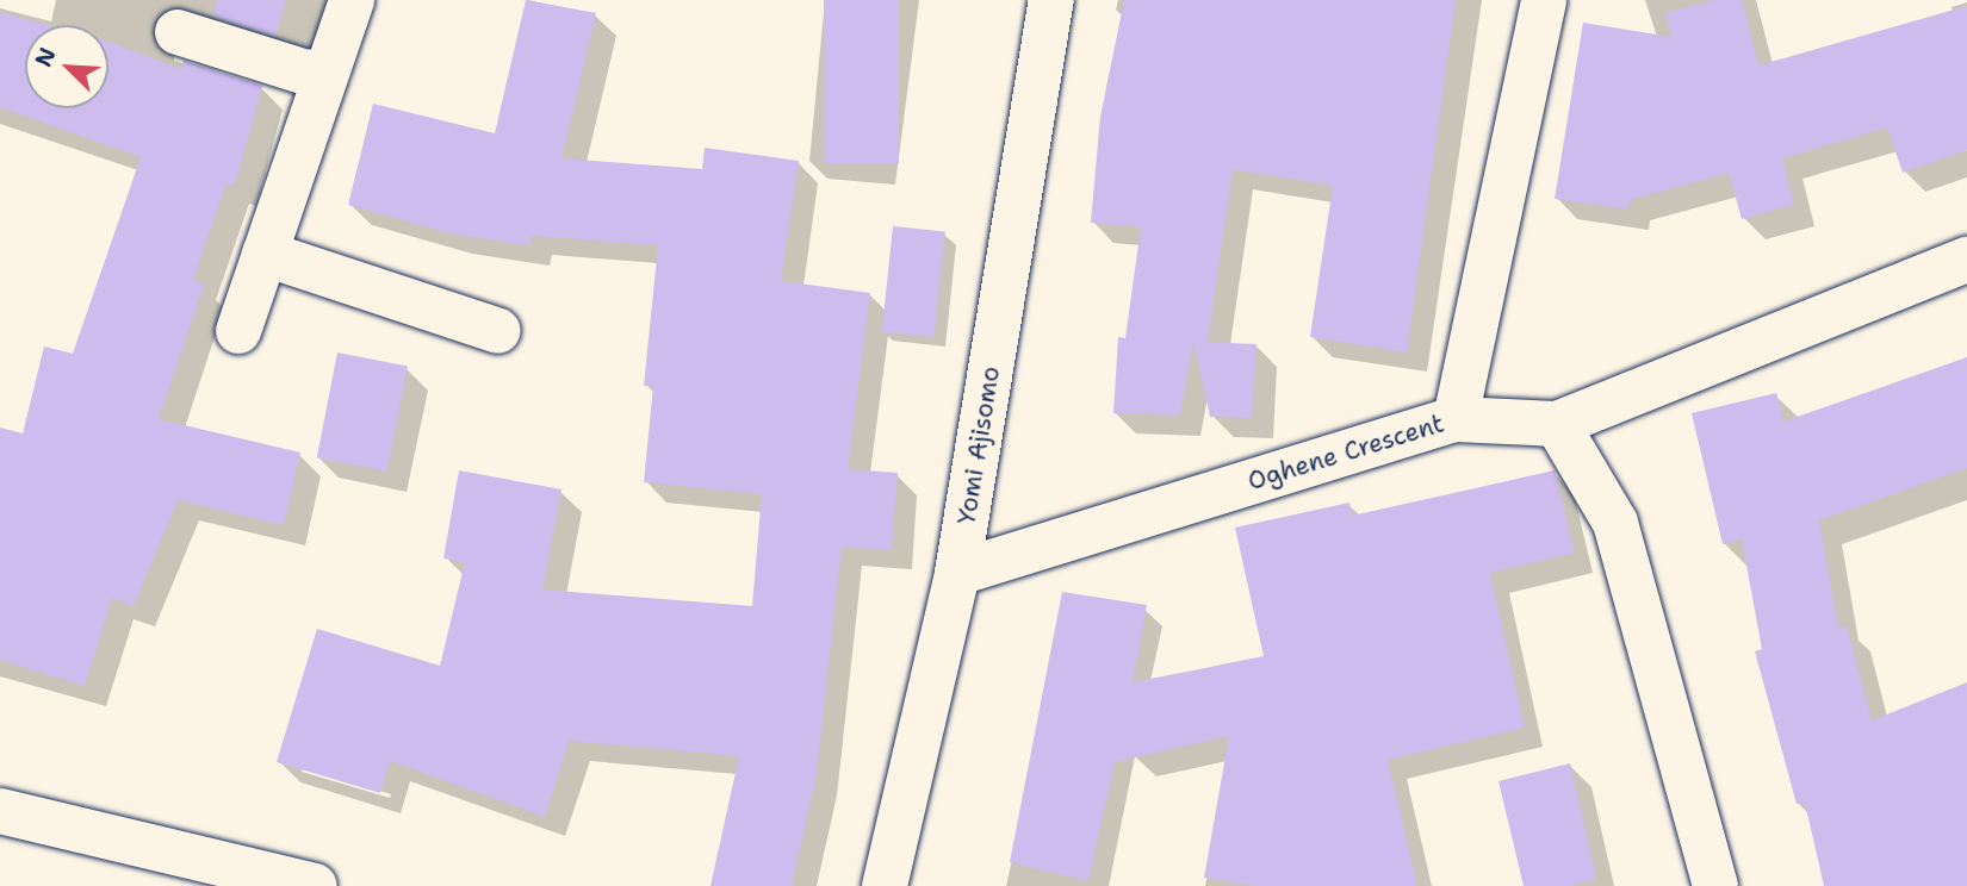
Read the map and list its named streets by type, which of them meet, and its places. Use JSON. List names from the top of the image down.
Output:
{
  "streets": {
    "street": ["Yomi Ajisomo", "Oghene Crescent"]
  },
  "crossings": [
    ["Yomi Ajisomo", "Oghene Crescent"]
  ],
  "north": "top left"
}
